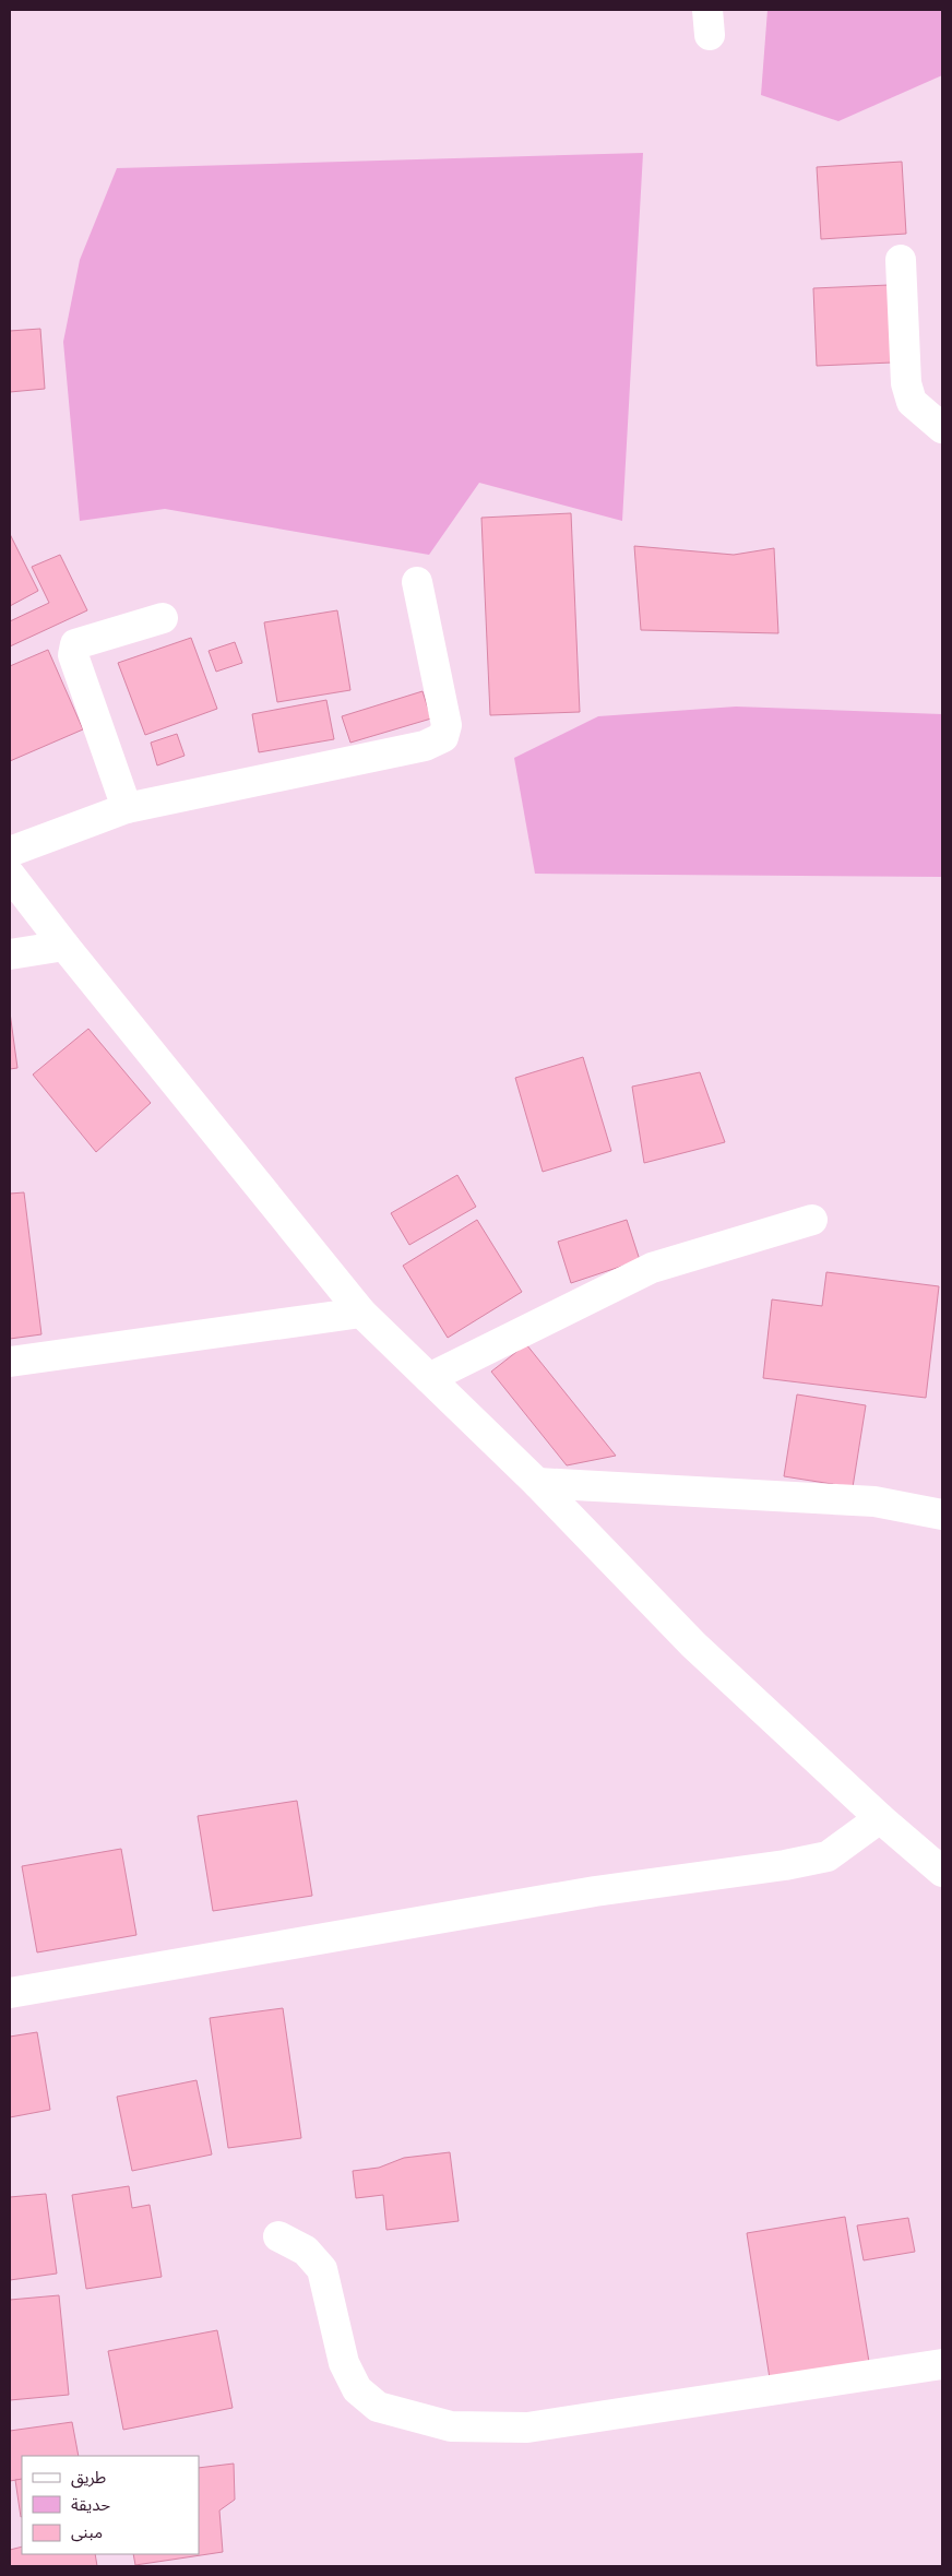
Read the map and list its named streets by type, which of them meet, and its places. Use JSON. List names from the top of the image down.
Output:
{
  "legend": ["طريق", "حديقة", "مبنى"]
}
